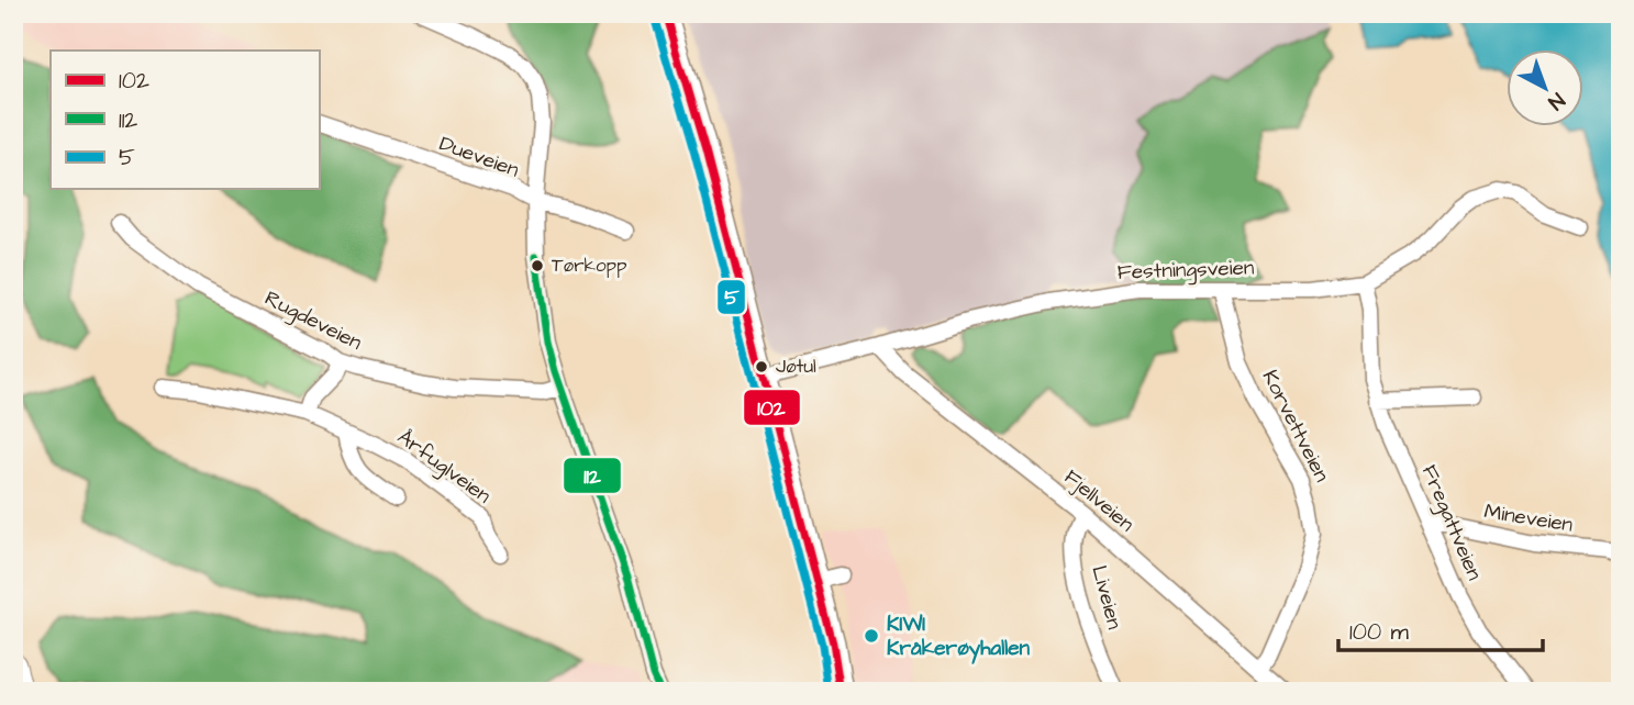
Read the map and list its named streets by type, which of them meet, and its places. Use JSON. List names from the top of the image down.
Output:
{
  "streets": {
    "street": [
      "Dueveien",
      "Festningsveien",
      "Rugdeveien",
      "Korvettveien",
      "Årfuglveien",
      "Fjellveien",
      "Mineveien",
      "Fregattveien",
      "Liveien"
    ]
  },
  "crossings": [
    ["Festningsveien", "Korvettveien"],
    ["Festningsveien", "Fjellveien"],
    ["Festningsveien", "Fregattveien"],
    ["Korvettveien", "Fjellveien"],
    ["Fjellveien", "Liveien"],
    ["Mineveien", "Fregattveien"]
  ],
  "places": ["Tørkopp", "Jøtul", "KIWI Kråkerøyhallen"],
  "lines": ["transit line 102", "transit line 5", "transit line 112"],
  "legend": ["102", "112", "5"],
  "scale_bar": "100 m",
  "north": "bottom right"
}
